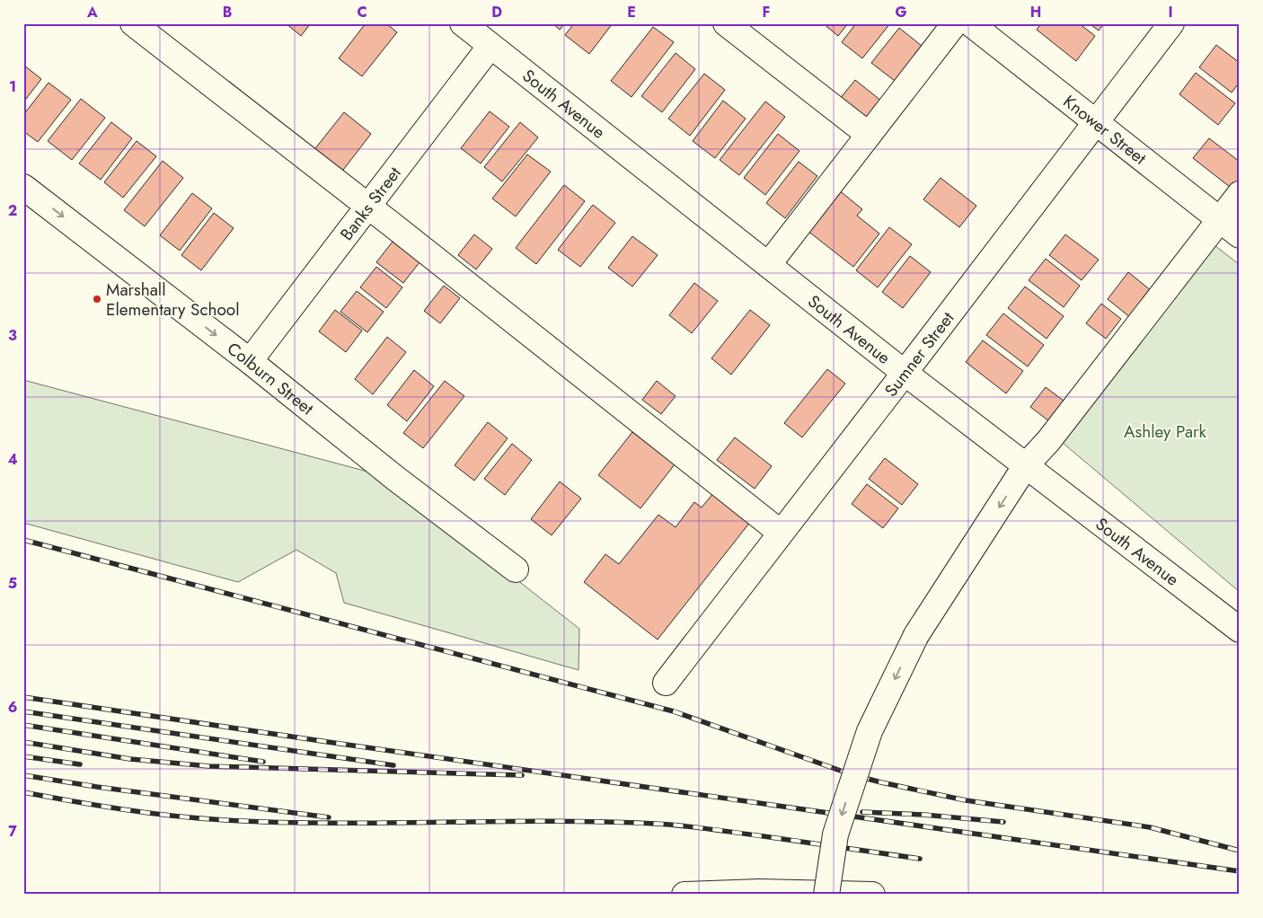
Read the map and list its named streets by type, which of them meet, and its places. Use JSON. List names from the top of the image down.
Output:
{
  "streets": {
    "main road": [
      "South Avenue",
      "Knower Street",
      "Banks Street",
      "Sumner Street",
      "Colburn Street"
    ]
  },
  "crossings": [
    ["South Avenue", "Banks Street"],
    ["South Avenue", "Sumner Street"],
    ["Knower Street", "Sumner Street"],
    ["Banks Street", "Colburn Street"]
  ],
  "parks": ["Ashley Park"],
  "places": ["Marshall Elementary School"],
  "grid": {
    "columns": [
      "A",
      "B",
      "C",
      "D",
      "E",
      "F",
      "G",
      "H",
      "I"
    ],
    "rows": [
      "1",
      "2",
      "3",
      "4",
      "5",
      "6",
      "7"
    ]
  }
}
